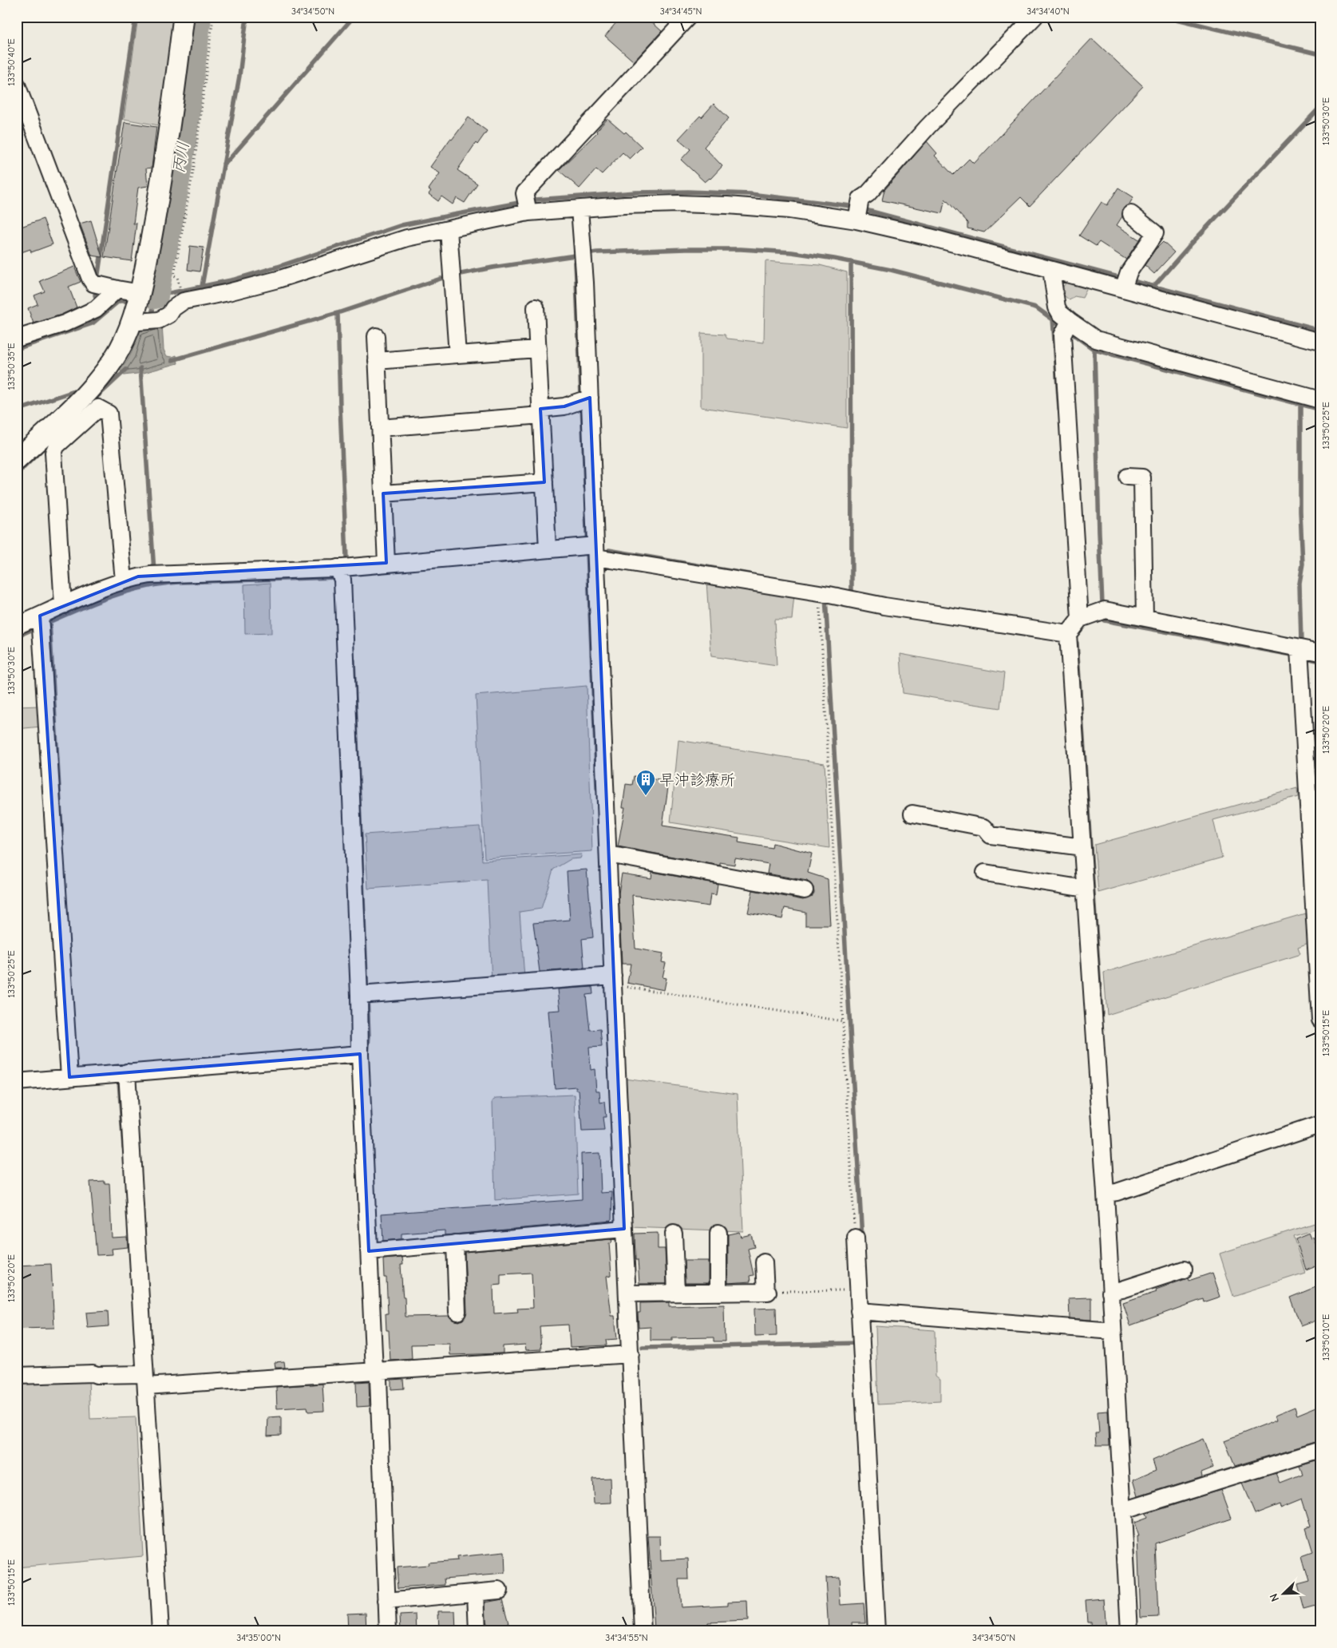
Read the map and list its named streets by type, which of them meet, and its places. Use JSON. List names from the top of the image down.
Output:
{
  "water": ["丙川"],
  "places": {
    "building": ["早沖診療所"]
  },
  "north": "bottom left",
  "coordinates": [
    "34°34'50\"N",
    "34°34'45\"N",
    "34°34'40\"N",
    "133°50'40\"E",
    "133°50'30\"E",
    "133°50'35\"E",
    "133°50'25\"E",
    "133°50'20\"E",
    "133°50'15\"E",
    "133°50'10\"E",
    "34°35'00\"N",
    "34°34'55\"N"
  ]
}
